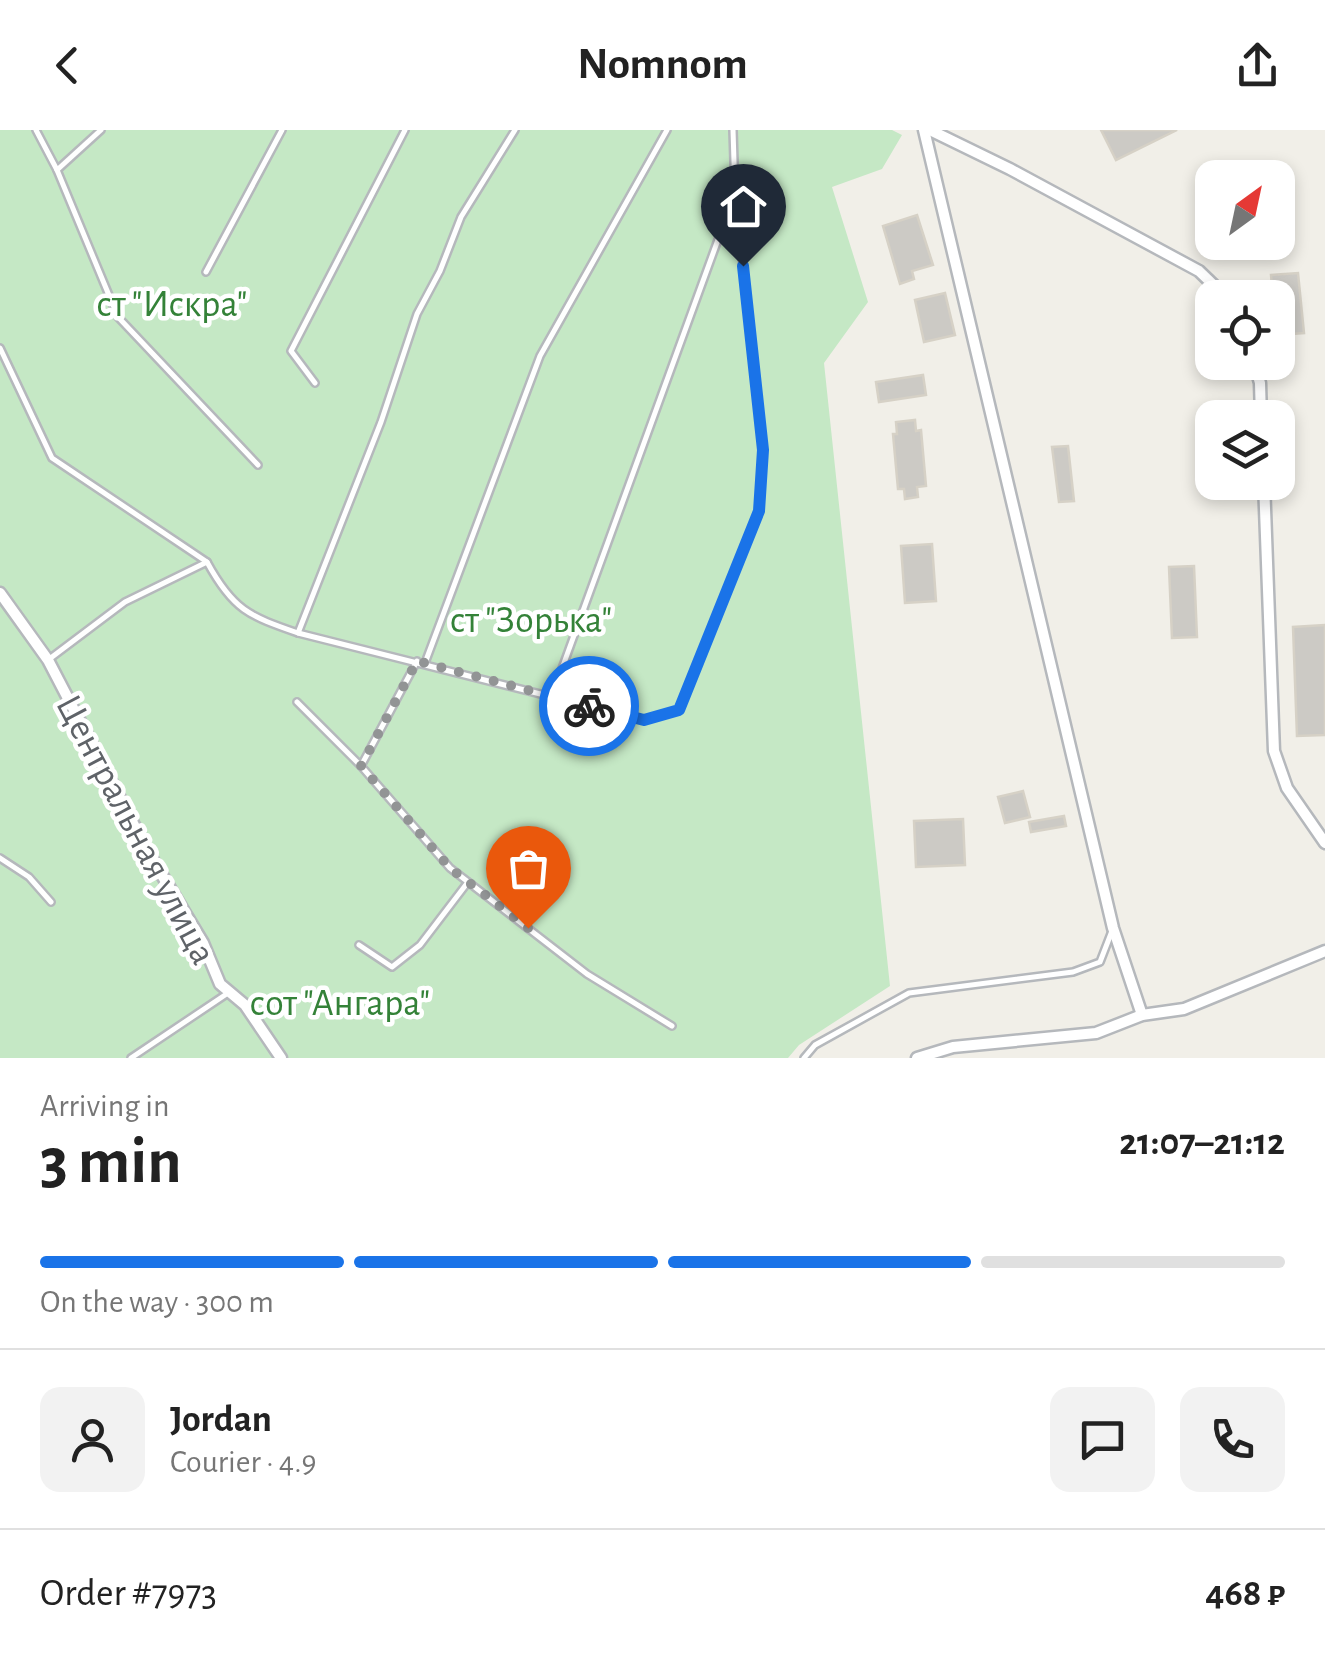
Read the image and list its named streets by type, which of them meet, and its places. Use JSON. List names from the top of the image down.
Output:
{
  "streets": {
    "street": ["Центральная улица"]
  },
  "parks": ["ст \"Искра\"", "ст \"Зорька\"", "сот \"Ангара\""],
  "north": "top right",
  "page": {
    "header": "Nomnom",
    "heading": ["3 min", "Arriving in", "21:07–21:12"],
    "panel": [
      "Jordan",
      "Courier · 4.9",
      "Order #7973",
      "468 ₽"
    ],
    "bar": "On the way · 300 m"
  }
}
